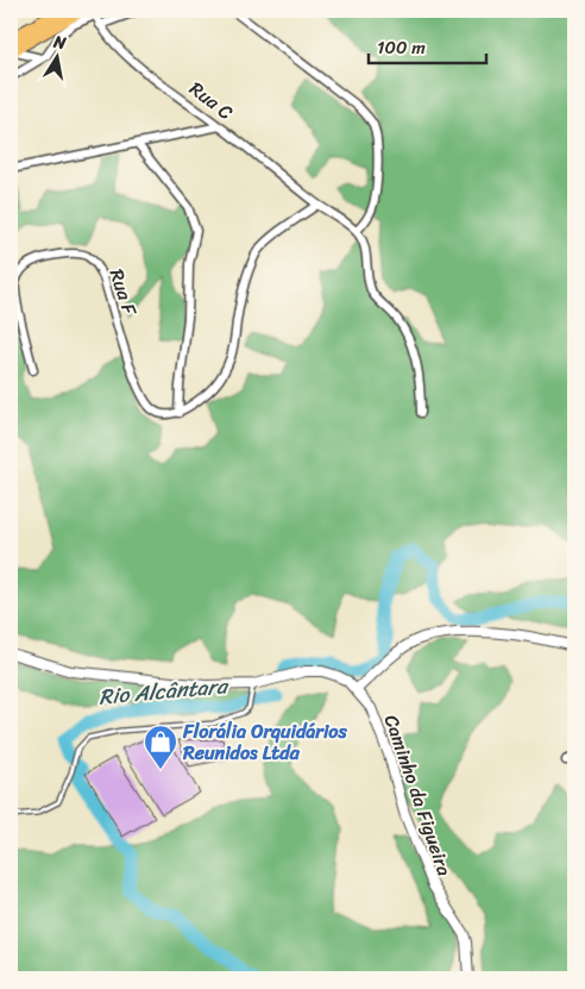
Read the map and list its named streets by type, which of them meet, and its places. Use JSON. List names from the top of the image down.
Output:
{
  "streets": {
    "street": ["Rua C", "Rua F", "Caminho da Figueira"]
  },
  "water": ["Rio Alcântara"],
  "places": {
    "shop": ["Florália Orquidários Reunidos Ltda"]
  },
  "scale_bar": "100 m",
  "north": "top"
}
